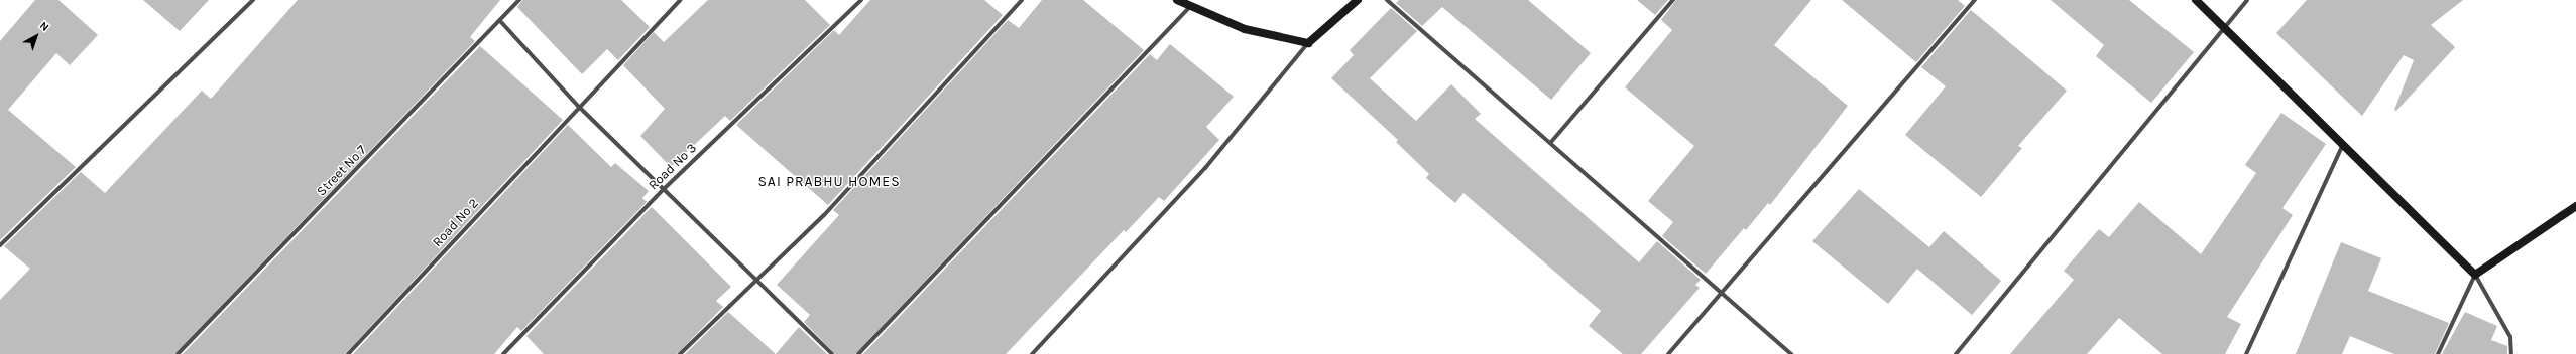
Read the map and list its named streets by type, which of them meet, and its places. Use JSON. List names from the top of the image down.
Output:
{
  "streets": {
    "street": ["Road No 3", "Street No 7", "Road No 2"]
  },
  "districts": ["SAI PRABHU HOMES"],
  "north": "top right"
}
